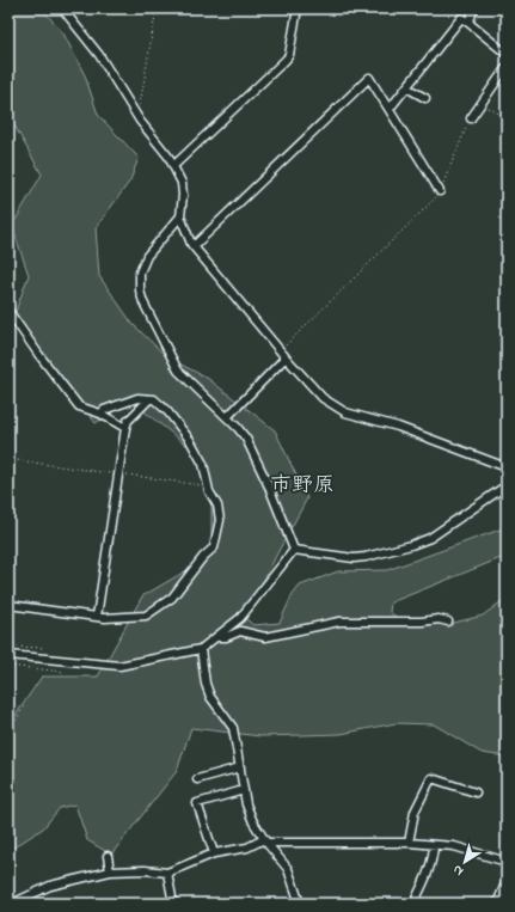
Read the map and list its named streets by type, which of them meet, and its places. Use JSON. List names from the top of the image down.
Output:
{
  "districts": ["市野原"],
  "north": "bottom left"
}
